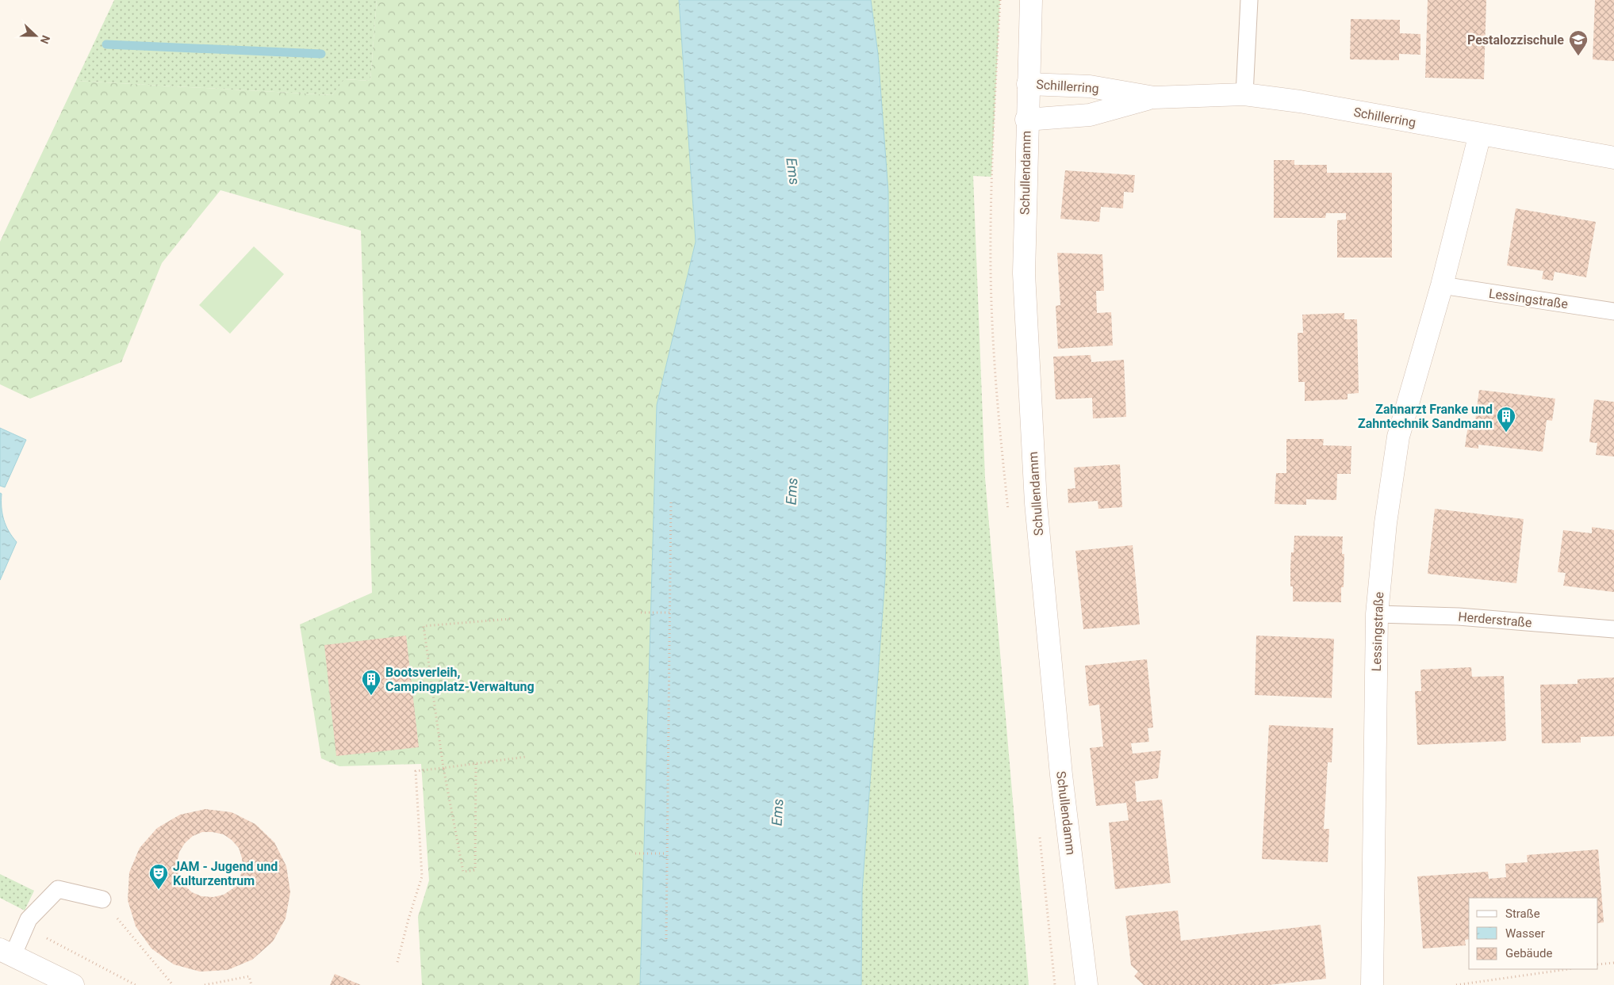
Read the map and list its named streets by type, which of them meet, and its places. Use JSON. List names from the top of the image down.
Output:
{
  "streets": {
    "street": ["Schillerring", "Schullendamm", "Lessingstraße"],
    "lane": ["Herderstraße"]
  },
  "crossings": [
    ["Schillerring", "Schullendamm"],
    ["Schillerring", "Lessingstraße"],
    ["Lessingstraße", "Herderstraße"]
  ],
  "water": ["Ems"],
  "places": {
    "school or university": ["Pestalozzischule"],
    "building": ["Zahnarzt Franke und Zahntechnik Sandmann", "Bootsverleih, Campingplatz-Verwaltung"],
    "theatre": ["JAM - Jugend und Kulturzentrum"]
  },
  "legend": ["Straße", "Wasser", "Gebäude"],
  "north": "right"
}
